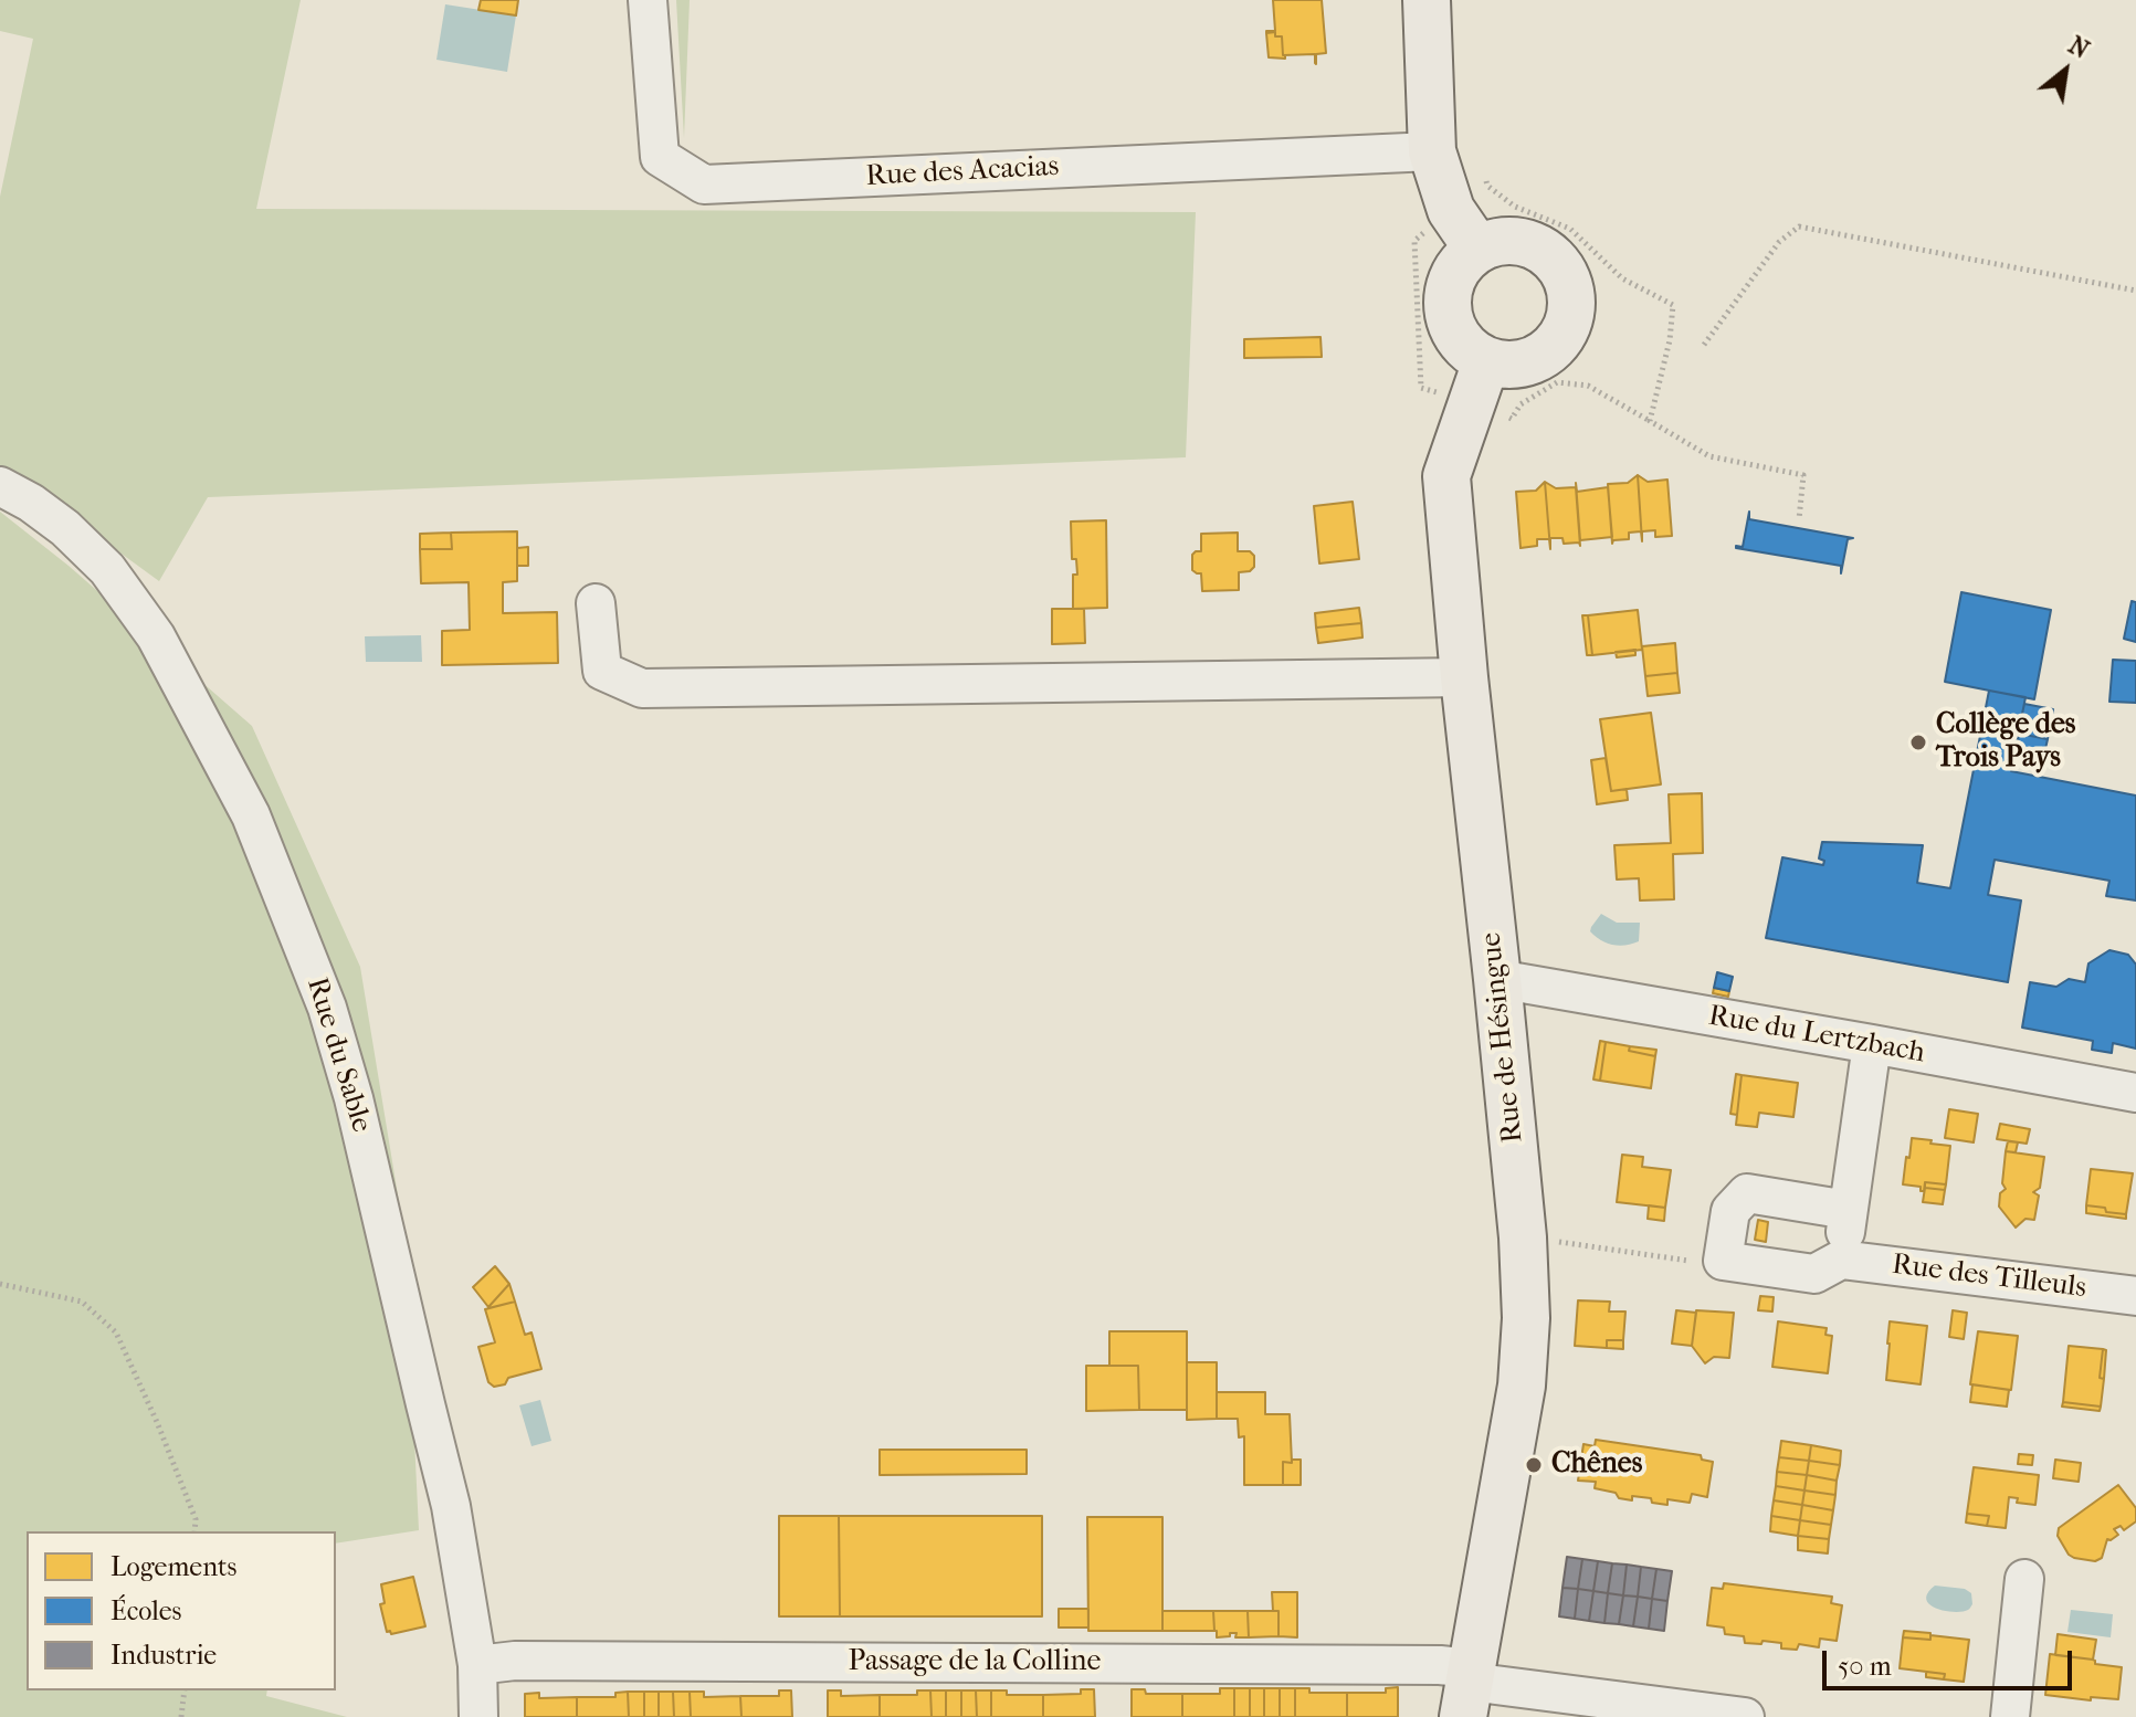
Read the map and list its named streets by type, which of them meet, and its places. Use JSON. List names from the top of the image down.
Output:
{
  "streets": {
    "main road": ["Rue de Hésingue"],
    "street": [
      "Rue des Acacias",
      "Rue du Lertzbach",
      "Rue du Sable",
      "Rue des Tilleuls",
      "Passage de la Colline"
    ]
  },
  "crossings": [
    ["Rue du Lertzbach", "Rue de Hésingue"],
    ["Rue de Hésingue", "Passage de la Colline"],
    ["Rue du Sable", "Passage de la Colline"]
  ],
  "places": ["Collège des Trois Pays", "Chênes"],
  "legend": ["Logements", "Écoles", "Industrie"],
  "scale_bar": "50 m",
  "north": "top right"
}
